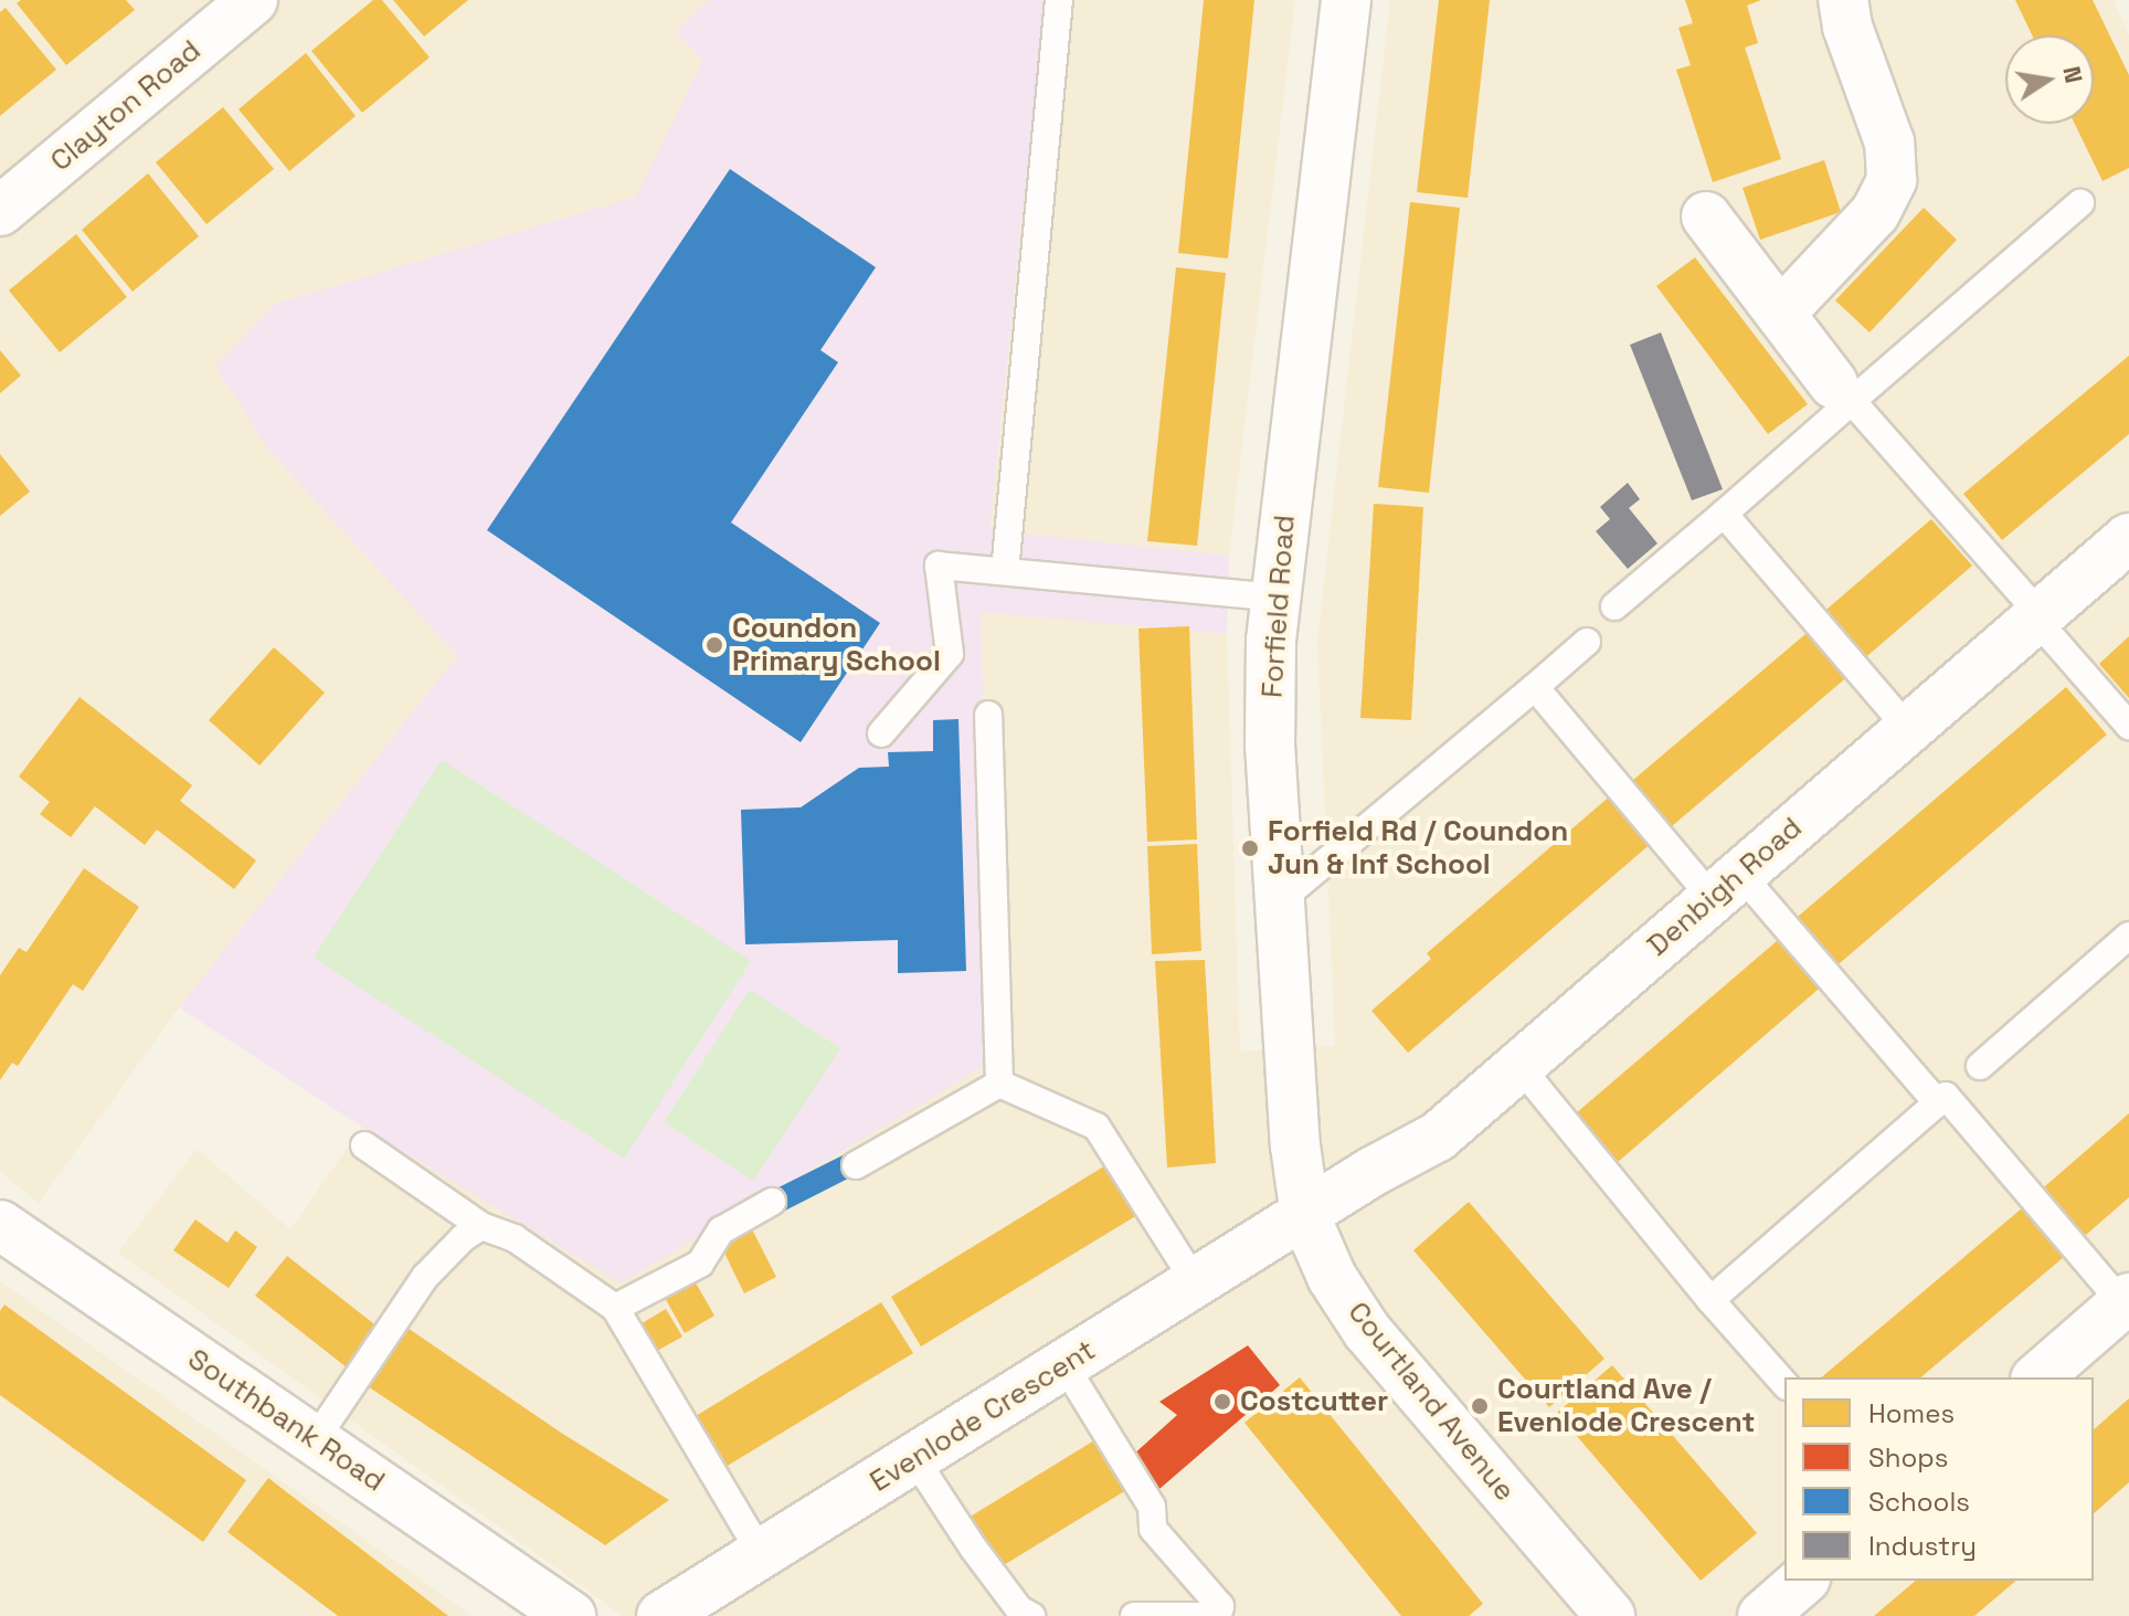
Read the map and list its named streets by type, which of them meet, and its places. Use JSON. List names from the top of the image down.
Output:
{
  "streets": {
    "street": [
      "Clayton Road",
      "Forfield Road",
      "Denbigh Road",
      "Courtland Avenue",
      "Evenlode Crescent",
      "Southbank Road"
    ]
  },
  "crossings": [
    ["Forfield Road", "Denbigh Road"],
    ["Forfield Road", "Courtland Avenue"],
    ["Forfield Road", "Evenlode Crescent"],
    ["Denbigh Road", "Courtland Avenue"],
    ["Denbigh Road", "Evenlode Crescent"],
    ["Courtland Avenue", "Evenlode Crescent"]
  ],
  "places": [
    "Coundon Primary School",
    "Forfield Rd / Coundon Jun & Inf School",
    "Costcutter",
    "Courtland Ave / Evenlode Crescent"
  ],
  "legend": [
    "Homes",
    "Shops",
    "Schools",
    "Industry"
  ],
  "north": "right"
}
